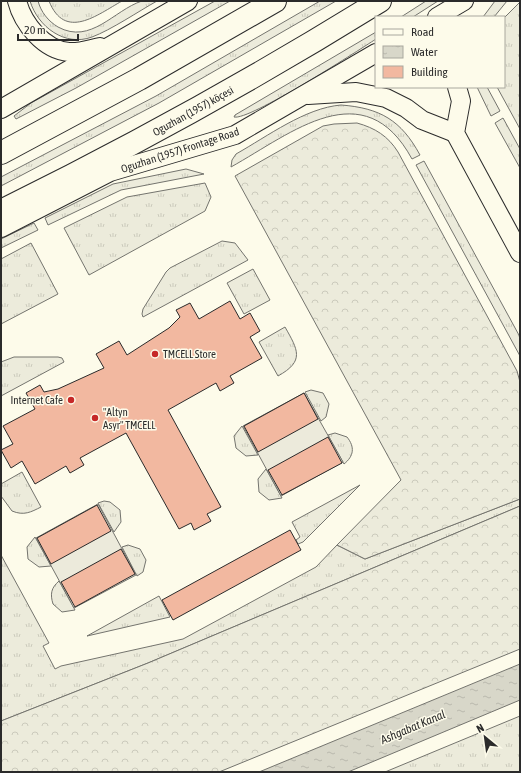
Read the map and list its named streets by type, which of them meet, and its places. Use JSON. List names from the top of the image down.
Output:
{
  "streets": {
    "main road": ["Oguzhan (1957) köçesi"],
    "street": ["Oguzhan (1957) Frontage Road"]
  },
  "water": ["Ashgabat Kanal"],
  "places": ["TMCELL Store", "Internet Cafe", "\"Altyn Asyr\" TMCELL"],
  "legend": ["Road", "Water", "Building"],
  "scale_bar": "20 m",
  "north": "top left"
}
